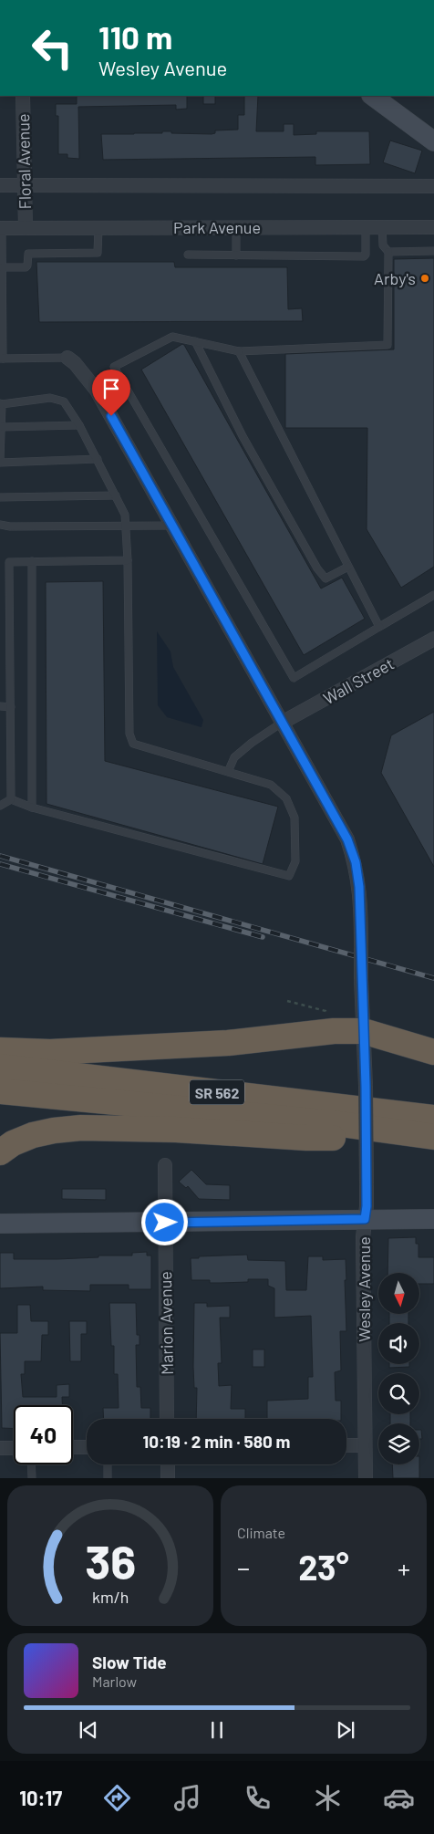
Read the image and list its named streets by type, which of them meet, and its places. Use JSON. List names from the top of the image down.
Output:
{
  "streets": {
    "highway": ["SR 562"],
    "street": [
      "Floral Avenue",
      "Park Avenue",
      "Wall Street",
      "Wesley Avenue",
      "Marion Avenue"
    ]
  },
  "crossings": [
    ["Floral Avenue", "Park Avenue"],
    ["Wall Street", "Wesley Avenue"]
  ],
  "places": ["Arby's"],
  "north": "bottom",
  "page": {
    "turn": ["110 m", "Wesley Avenue"],
    "limit": "40",
    "trip": "10:19 · 2 min · 580 m",
    "tile": "Climate",
    "heat": ["−", "23°", "+"],
    "song": ["Slow Tide", "Marlow"],
    "tabs": "10:17",
    "gauge": ["36", "km/h"]
  }
}
